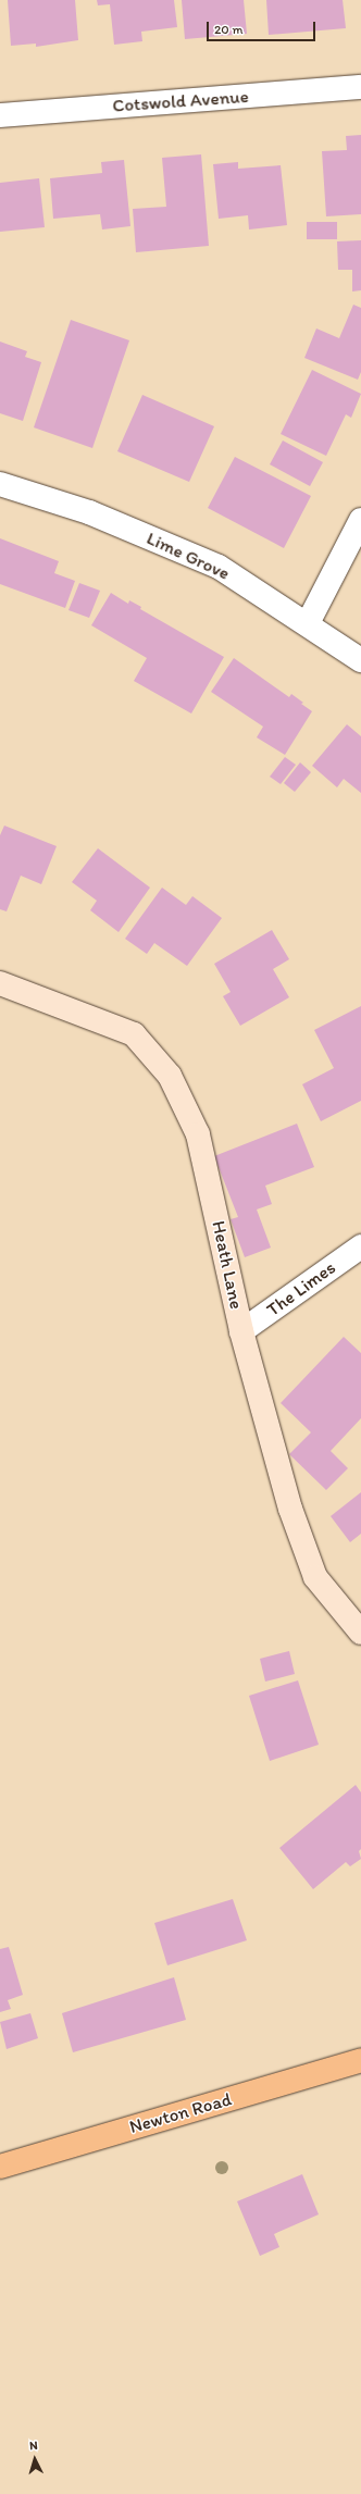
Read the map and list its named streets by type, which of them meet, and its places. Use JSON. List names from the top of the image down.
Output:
{
  "streets": {
    "main road": ["Newton Road"],
    "street": [
      "Cotswold Avenue",
      "Lime Grove",
      "Heath Lane",
      "The Limes"
    ]
  },
  "crossings": [
    ["Heath Lane", "The Limes"]
  ],
  "scale_bar": "20 m",
  "north": "top"
}
